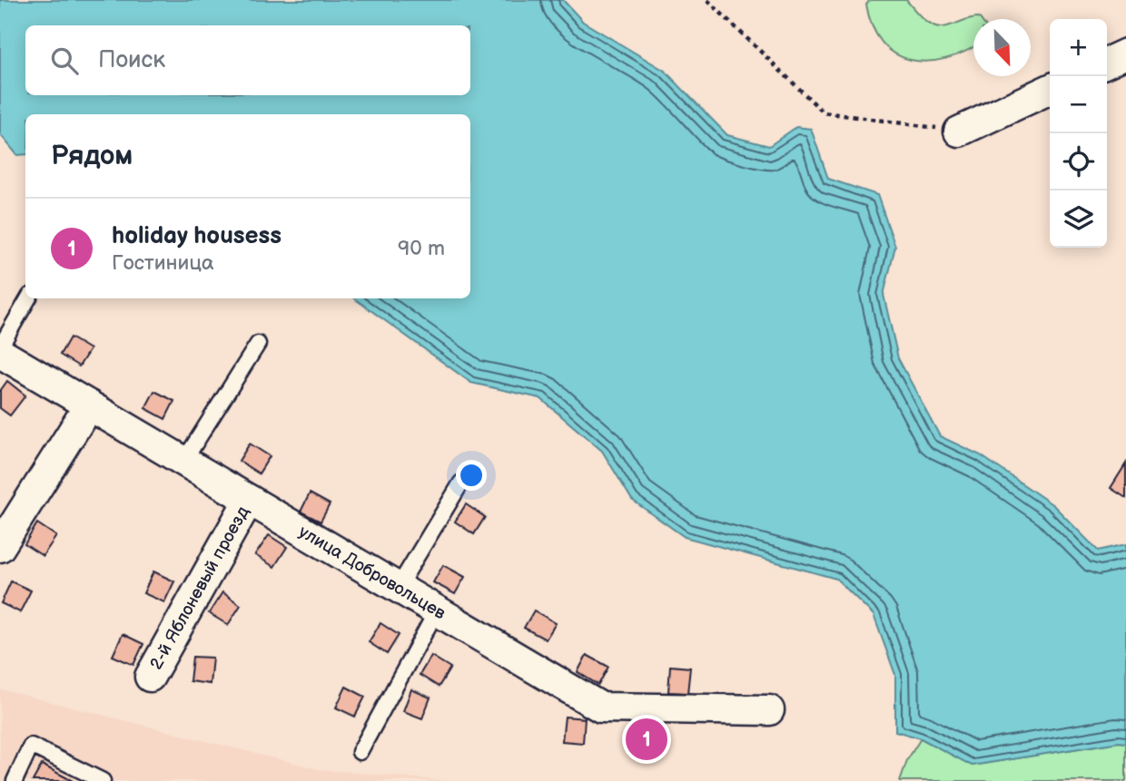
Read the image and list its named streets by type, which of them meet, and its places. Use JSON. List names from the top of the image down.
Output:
{
  "streets": {
    "street": ["улица Добровольцев", "2-й Яблоневый проезд"]
  },
  "crossings": [
    ["улица Добровольцев", "2-й Яблоневый проезд"]
  ],
  "north": "bottom right",
  "page": {
    "map_buttons": ["+", "−"],
    "search": "Поиск",
    "heading": "Рядом",
    "list": [
      {
        "mark": "1",
        "name": "holiday housess",
        "note": "Гостиница",
        "value": "90 m"
      }
    ],
    "pins": "1"
  }
}
